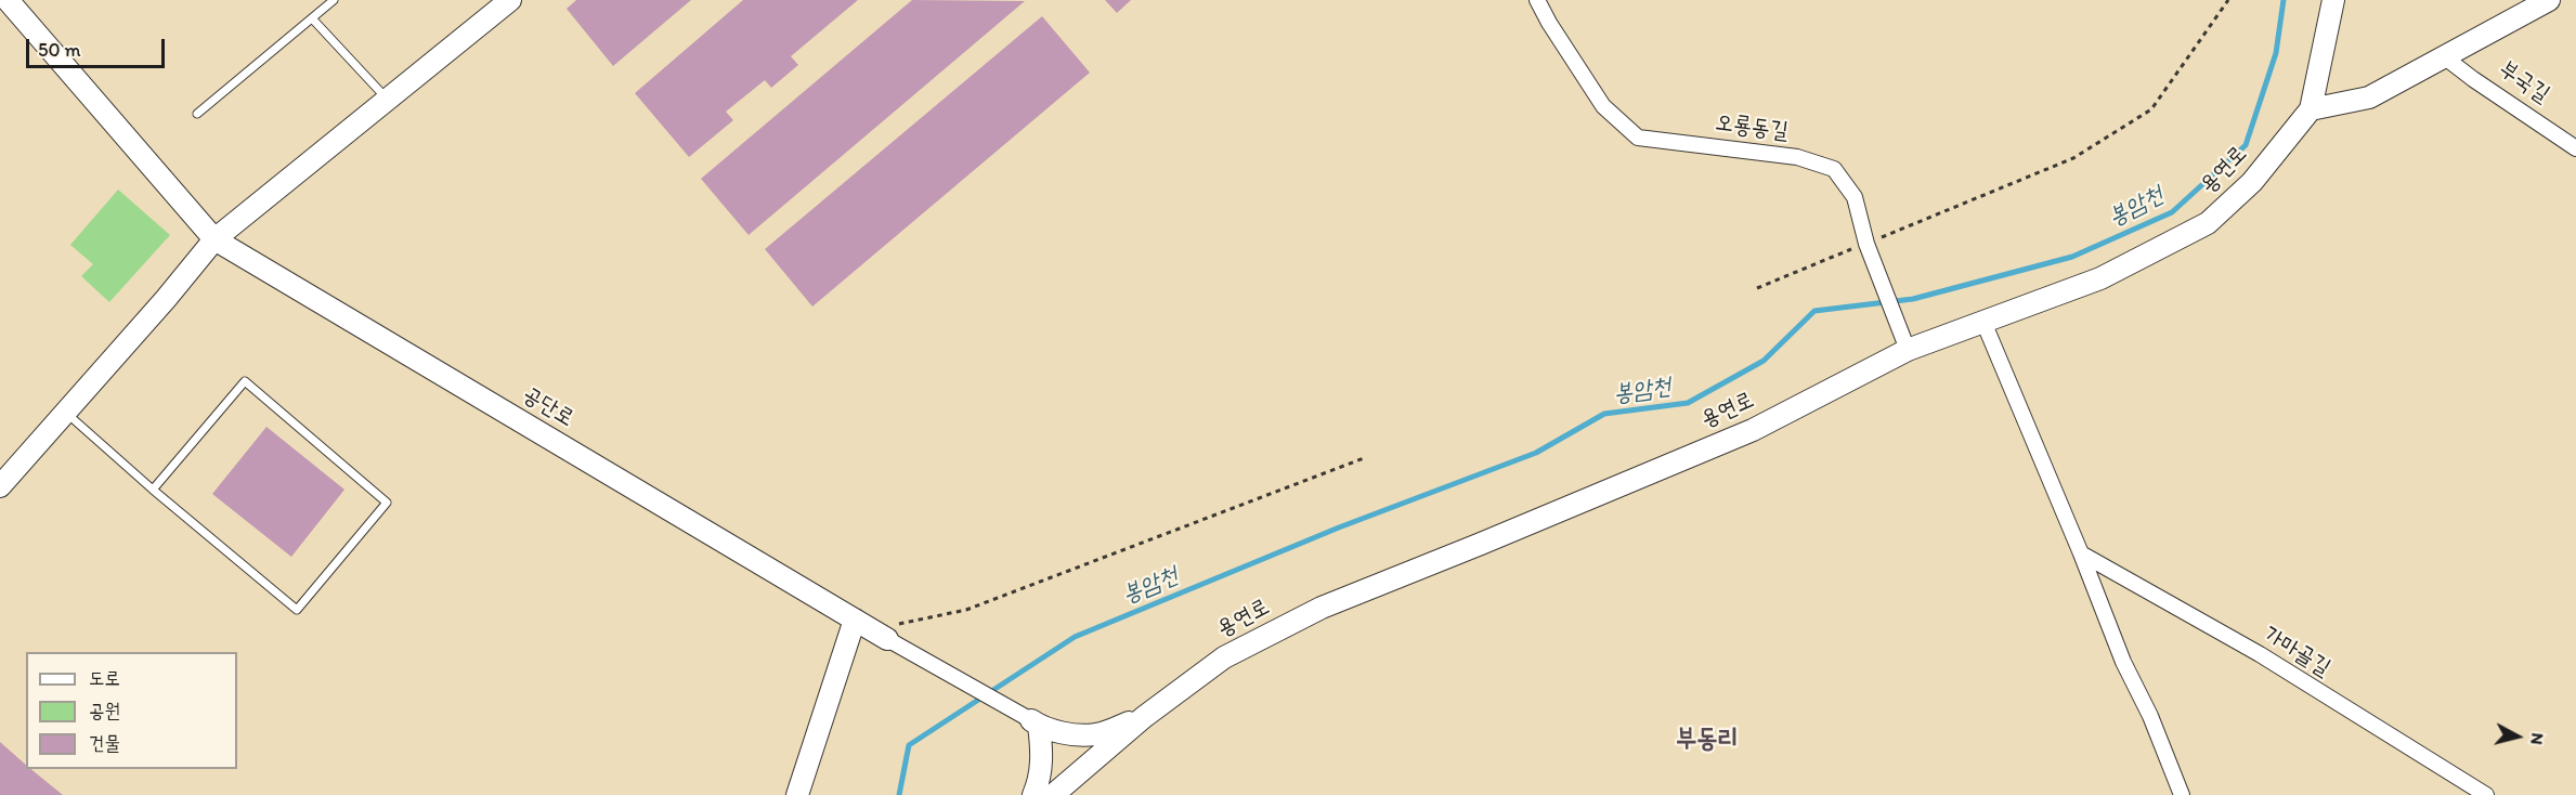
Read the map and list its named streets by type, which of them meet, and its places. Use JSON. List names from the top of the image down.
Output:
{
  "streets": {
    "street": [
      "부국길",
      "오룡동길",
      "용연로",
      "공단로",
      "가마골길"
    ]
  },
  "crossings": [
    ["부국길", "용연로"],
    ["오룡동길", "용연로"]
  ],
  "districts": ["부동리"],
  "water": ["봉암천"],
  "legend": ["도로", "공원", "건물"],
  "scale_bar": "50 m",
  "north": "right"
}
